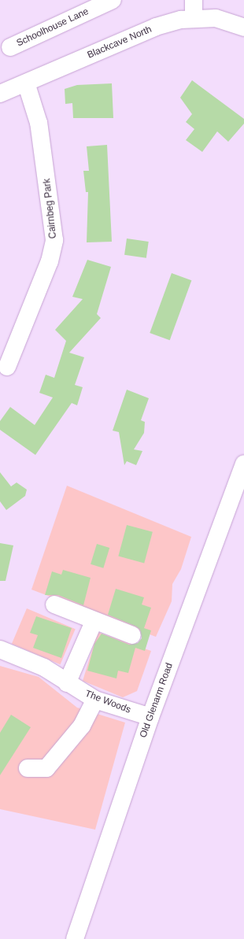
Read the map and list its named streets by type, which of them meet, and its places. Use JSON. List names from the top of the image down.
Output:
{
  "streets": {
    "street": [
      "Schoolhouse Lane",
      "Blackcave North",
      "Cairnbeg Park",
      "Old Glenarm Road",
      "The Woods"
    ]
  },
  "crossings": [
    ["Blackcave North", "Cairnbeg Park"],
    ["Old Glenarm Road", "The Woods"]
  ]
}
